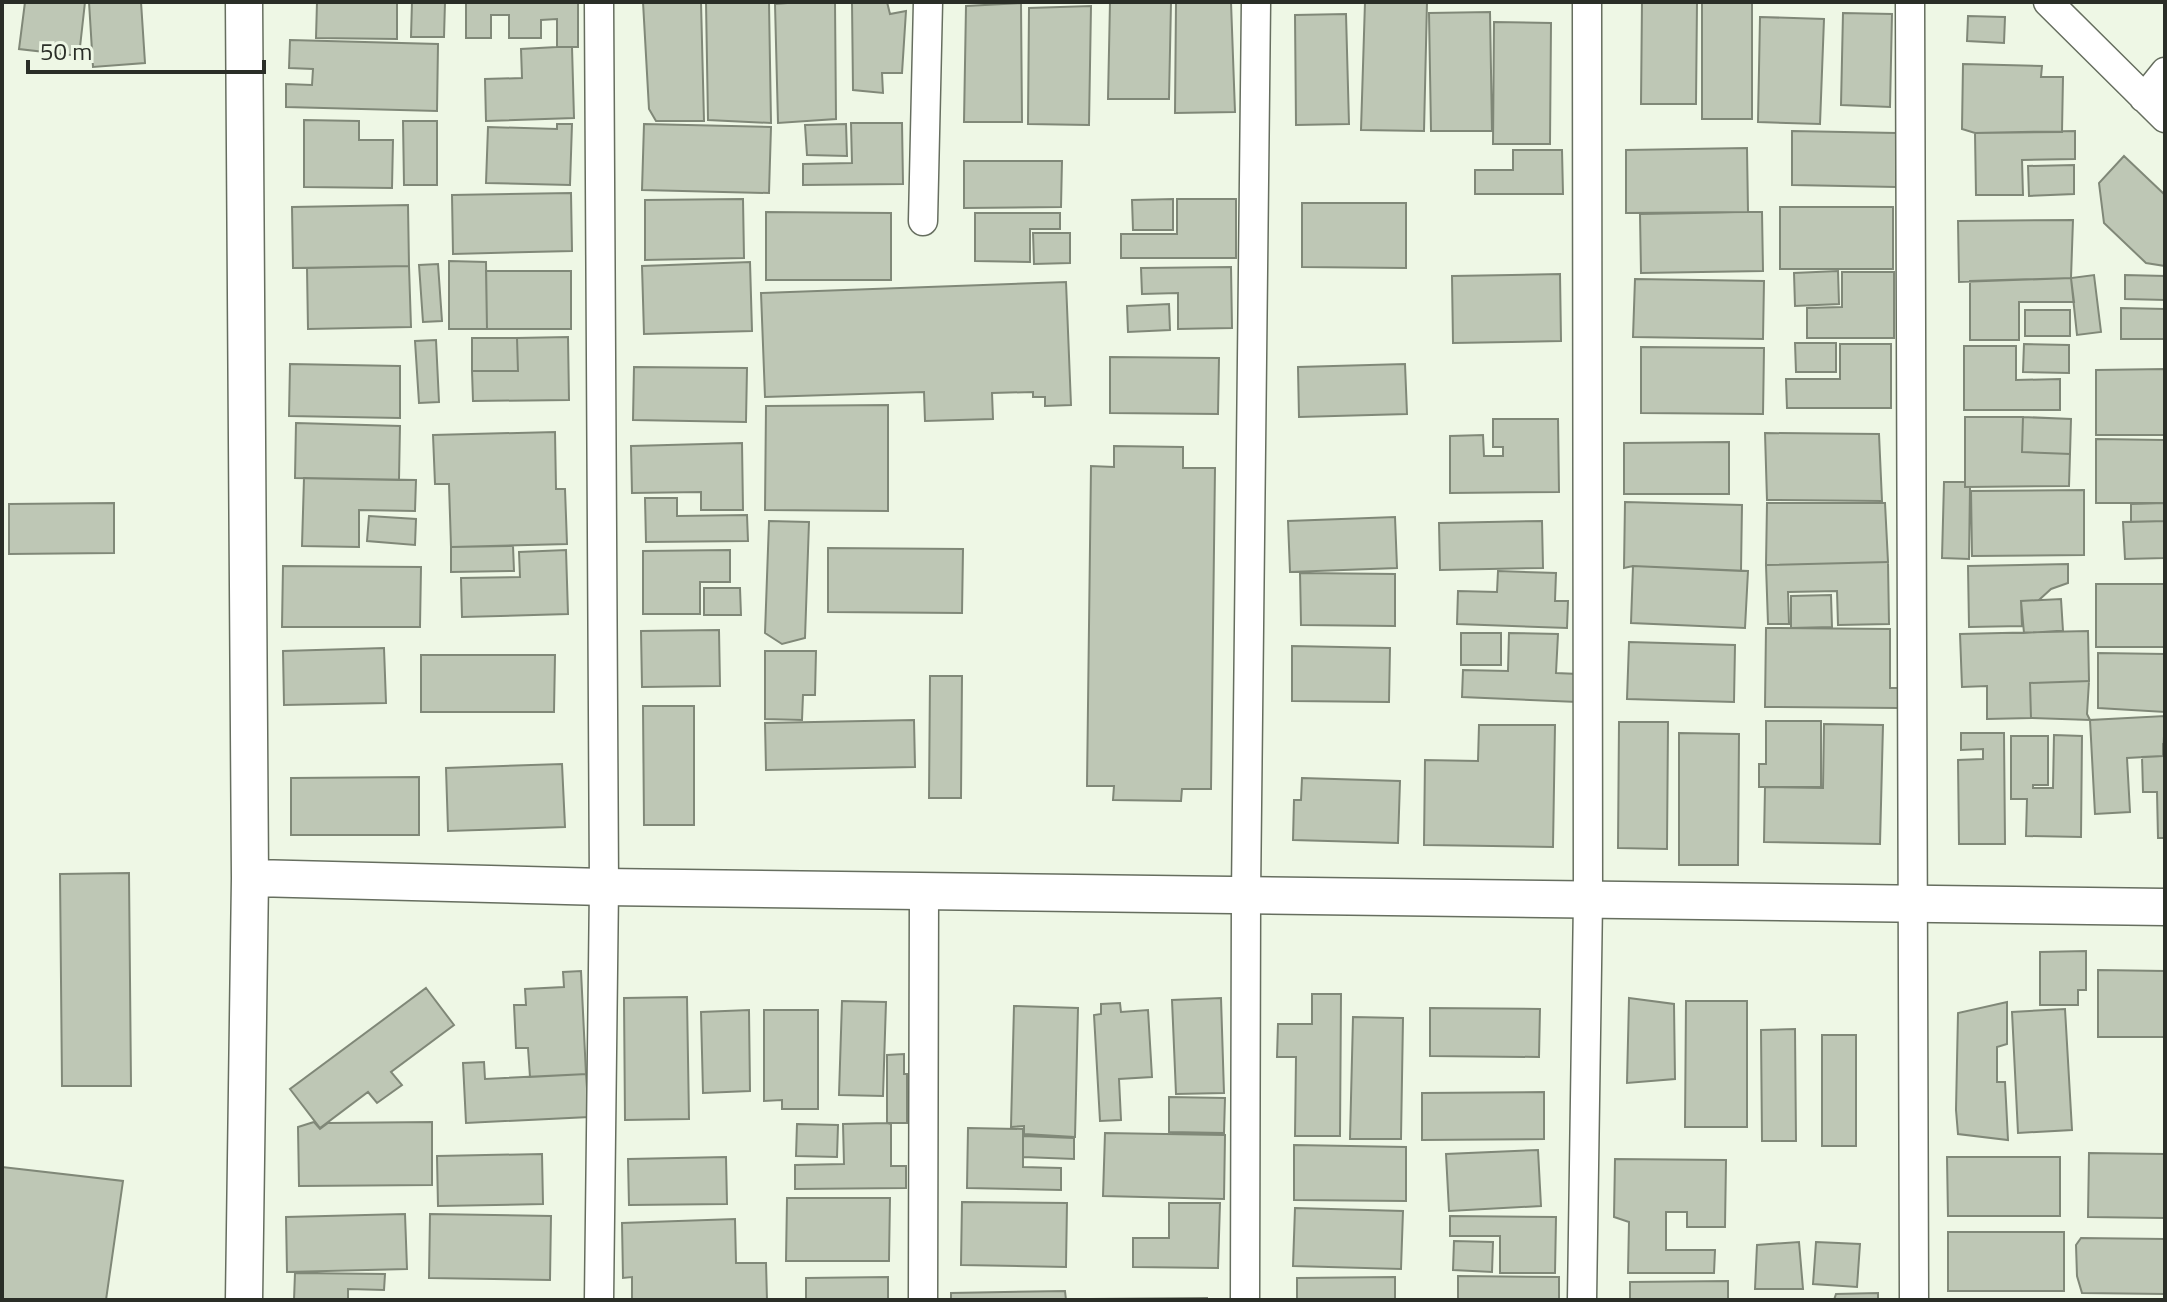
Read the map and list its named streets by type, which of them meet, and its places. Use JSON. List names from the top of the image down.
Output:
{
  "scale_bar": "50 m"
}
